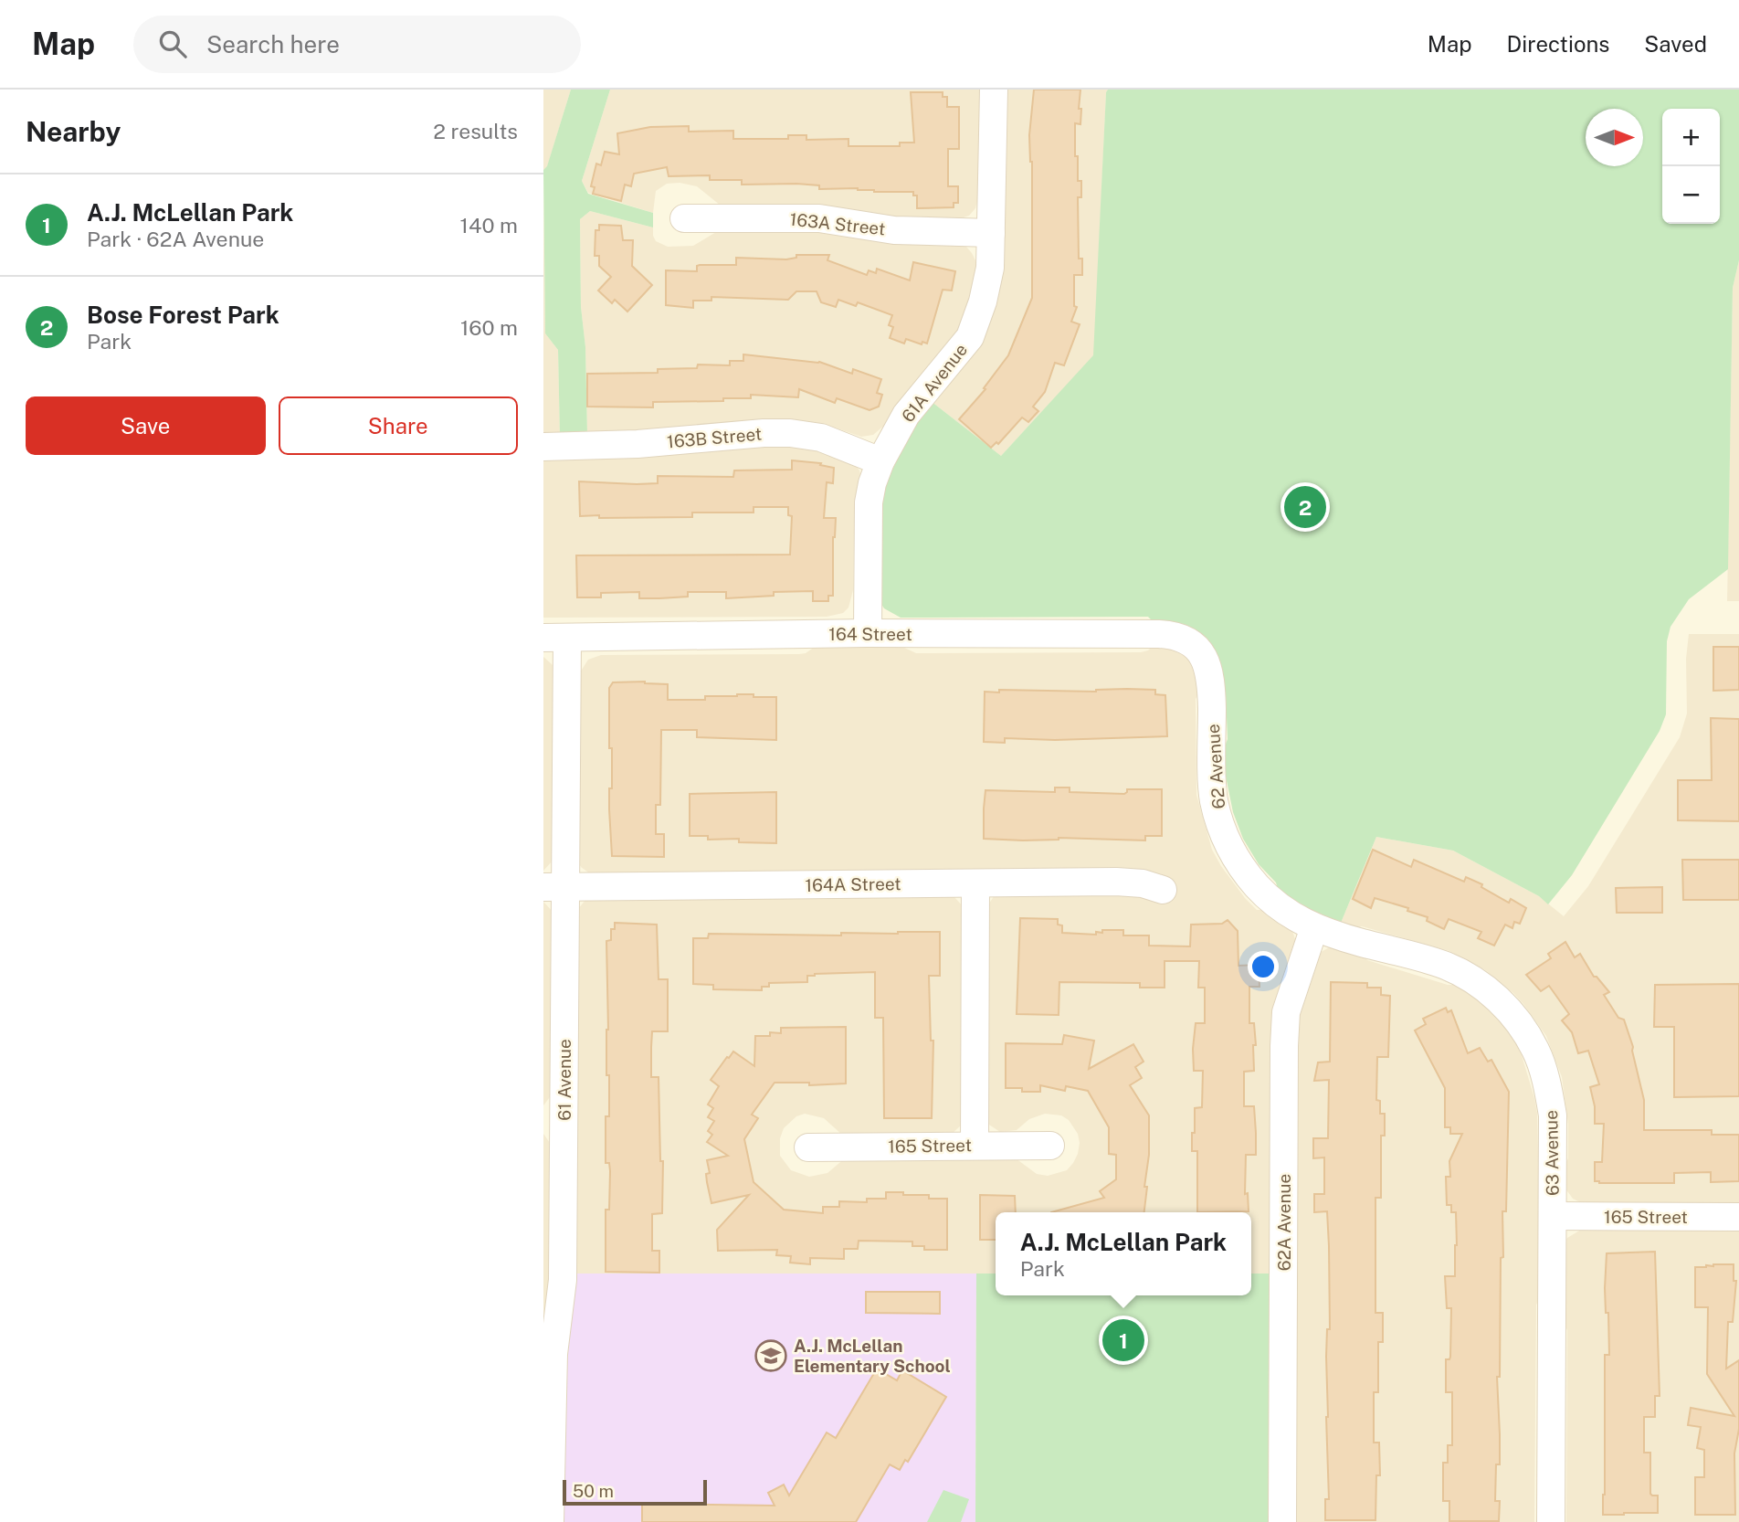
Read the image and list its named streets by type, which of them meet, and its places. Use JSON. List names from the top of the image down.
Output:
{
  "streets": {
    "street": [
      "163A Street",
      "61A Avenue",
      "163B Street",
      "164 Street",
      "62 Avenue",
      "164A Street",
      "61 Avenue",
      "165 Street",
      "63 Avenue",
      "62A Avenue"
    ]
  },
  "crossings": [
    ["163A Street", "61A Avenue"],
    ["61A Avenue", "163B Street"],
    ["61A Avenue", "164 Street"],
    ["164 Street", "62 Avenue"],
    ["164 Street", "61 Avenue"],
    ["62 Avenue", "63 Avenue"],
    ["62 Avenue", "62A Avenue"],
    ["164A Street", "61 Avenue"],
    ["165 Street", "63 Avenue"],
    ["63 Avenue", "62A Avenue"]
  ],
  "places": {
    "school or university": ["A.J. McLellan Elementary School"]
  },
  "scale_bar": "50 m",
  "north": "right",
  "page": {
    "header": "Map",
    "search": "Search here",
    "nav": ["Map", "Directions", "Saved"],
    "heading": ["Nearby", "2 results"],
    "map_buttons": ["+", "−"],
    "list": [
      {
        "mark": "1",
        "name": "A.J. McLellan Park",
        "note": "Park · 62A Avenue",
        "value": "140 m"
      },
      {
        "mark": "2",
        "name": "Bose Forest Park",
        "note": "Park",
        "value": "160 m"
      }
    ],
    "buttons": ["Save", "Share"],
    "pins": ["2", "1"],
    "popup": ["A.J. McLellan Park", "Park"],
    "scale": "50 m"
  }
}
